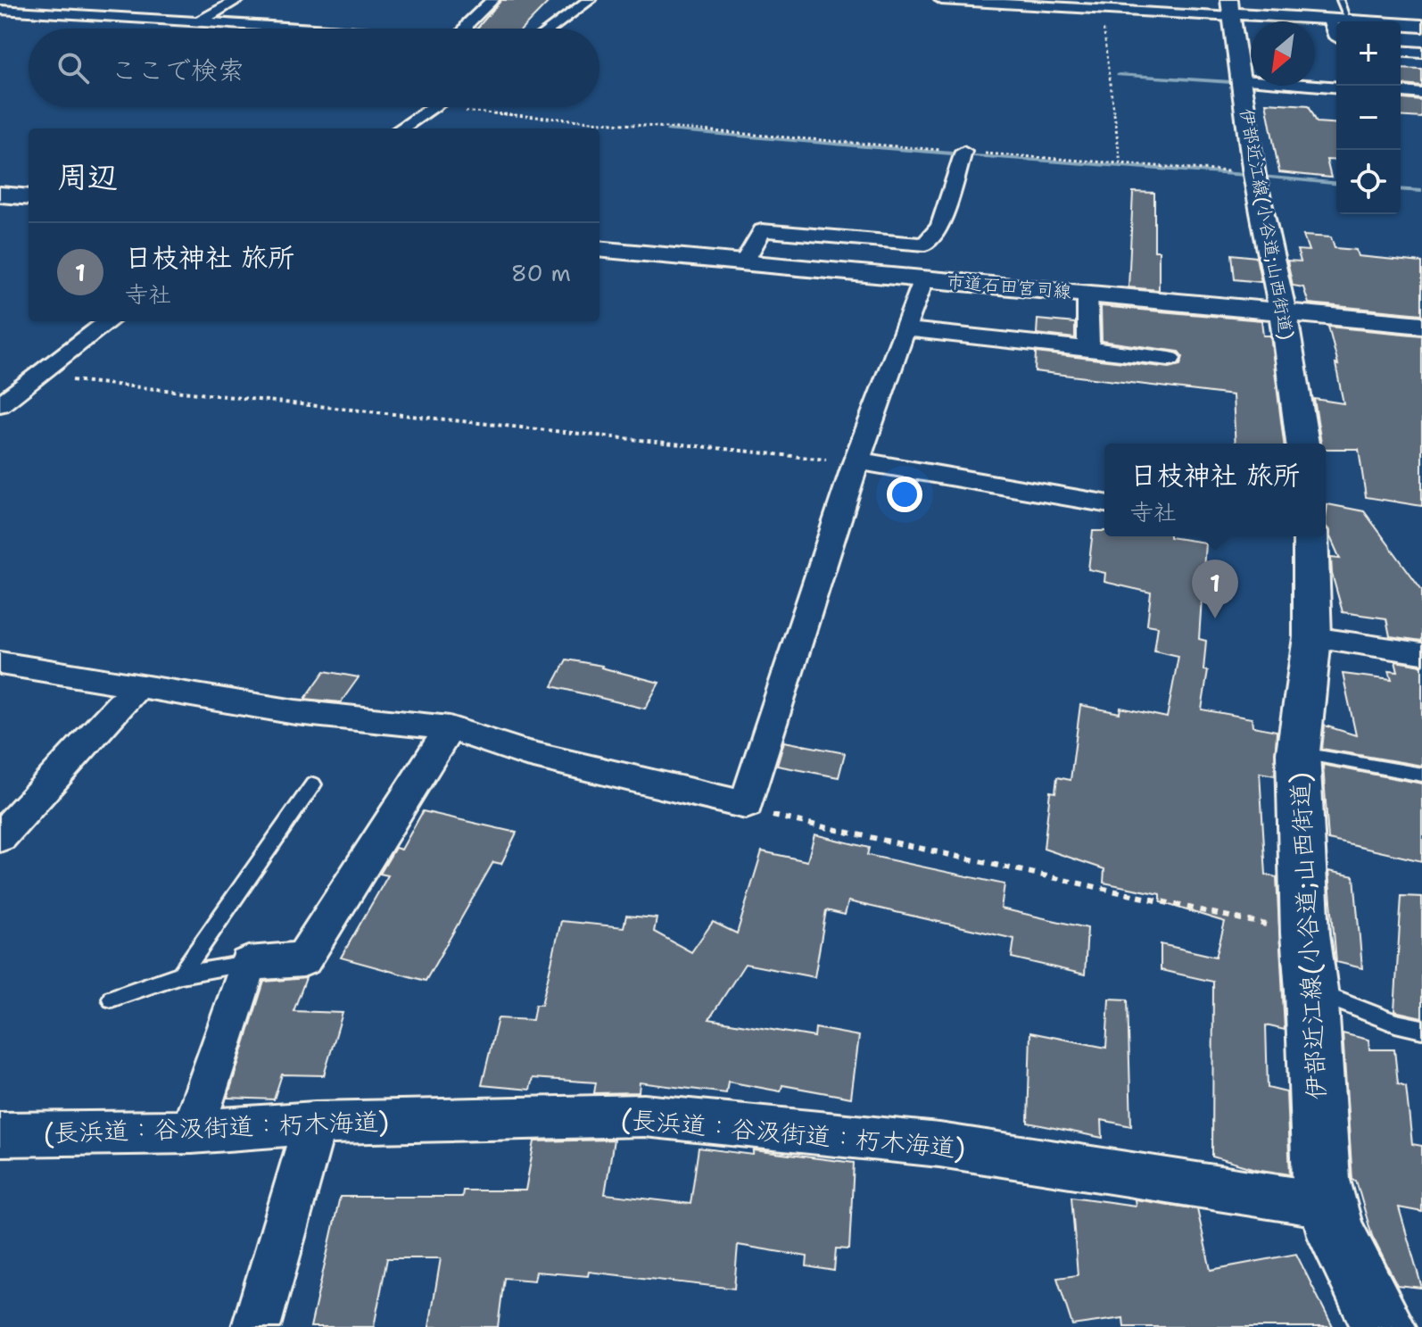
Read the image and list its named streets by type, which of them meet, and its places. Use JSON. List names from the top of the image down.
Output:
{
  "streets": {
    "main road": ["伊部近江線(小谷道;山西街道)", "市道石田宮司線"],
    "street": ["(長浜道：谷汲街道：朽木海道)"]
  },
  "crossings": [
    ["伊部近江線(小谷道;山西街道)", "市道石田宮司線"],
    ["伊部近江線(小谷道;山西街道)", "(長浜道：谷汲街道：朽木海道)"]
  ],
  "north": "bottom left",
  "page": {
    "map_buttons": ["+", "−"],
    "search": "ここで検索",
    "heading": "周辺",
    "list": [
      {
        "mark": "1",
        "name": "日枝神社 旅所",
        "note": "寺社",
        "value": "80 m"
      }
    ],
    "popup": ["日枝神社 旅所", "寺社"],
    "pins": "1"
  }
}
